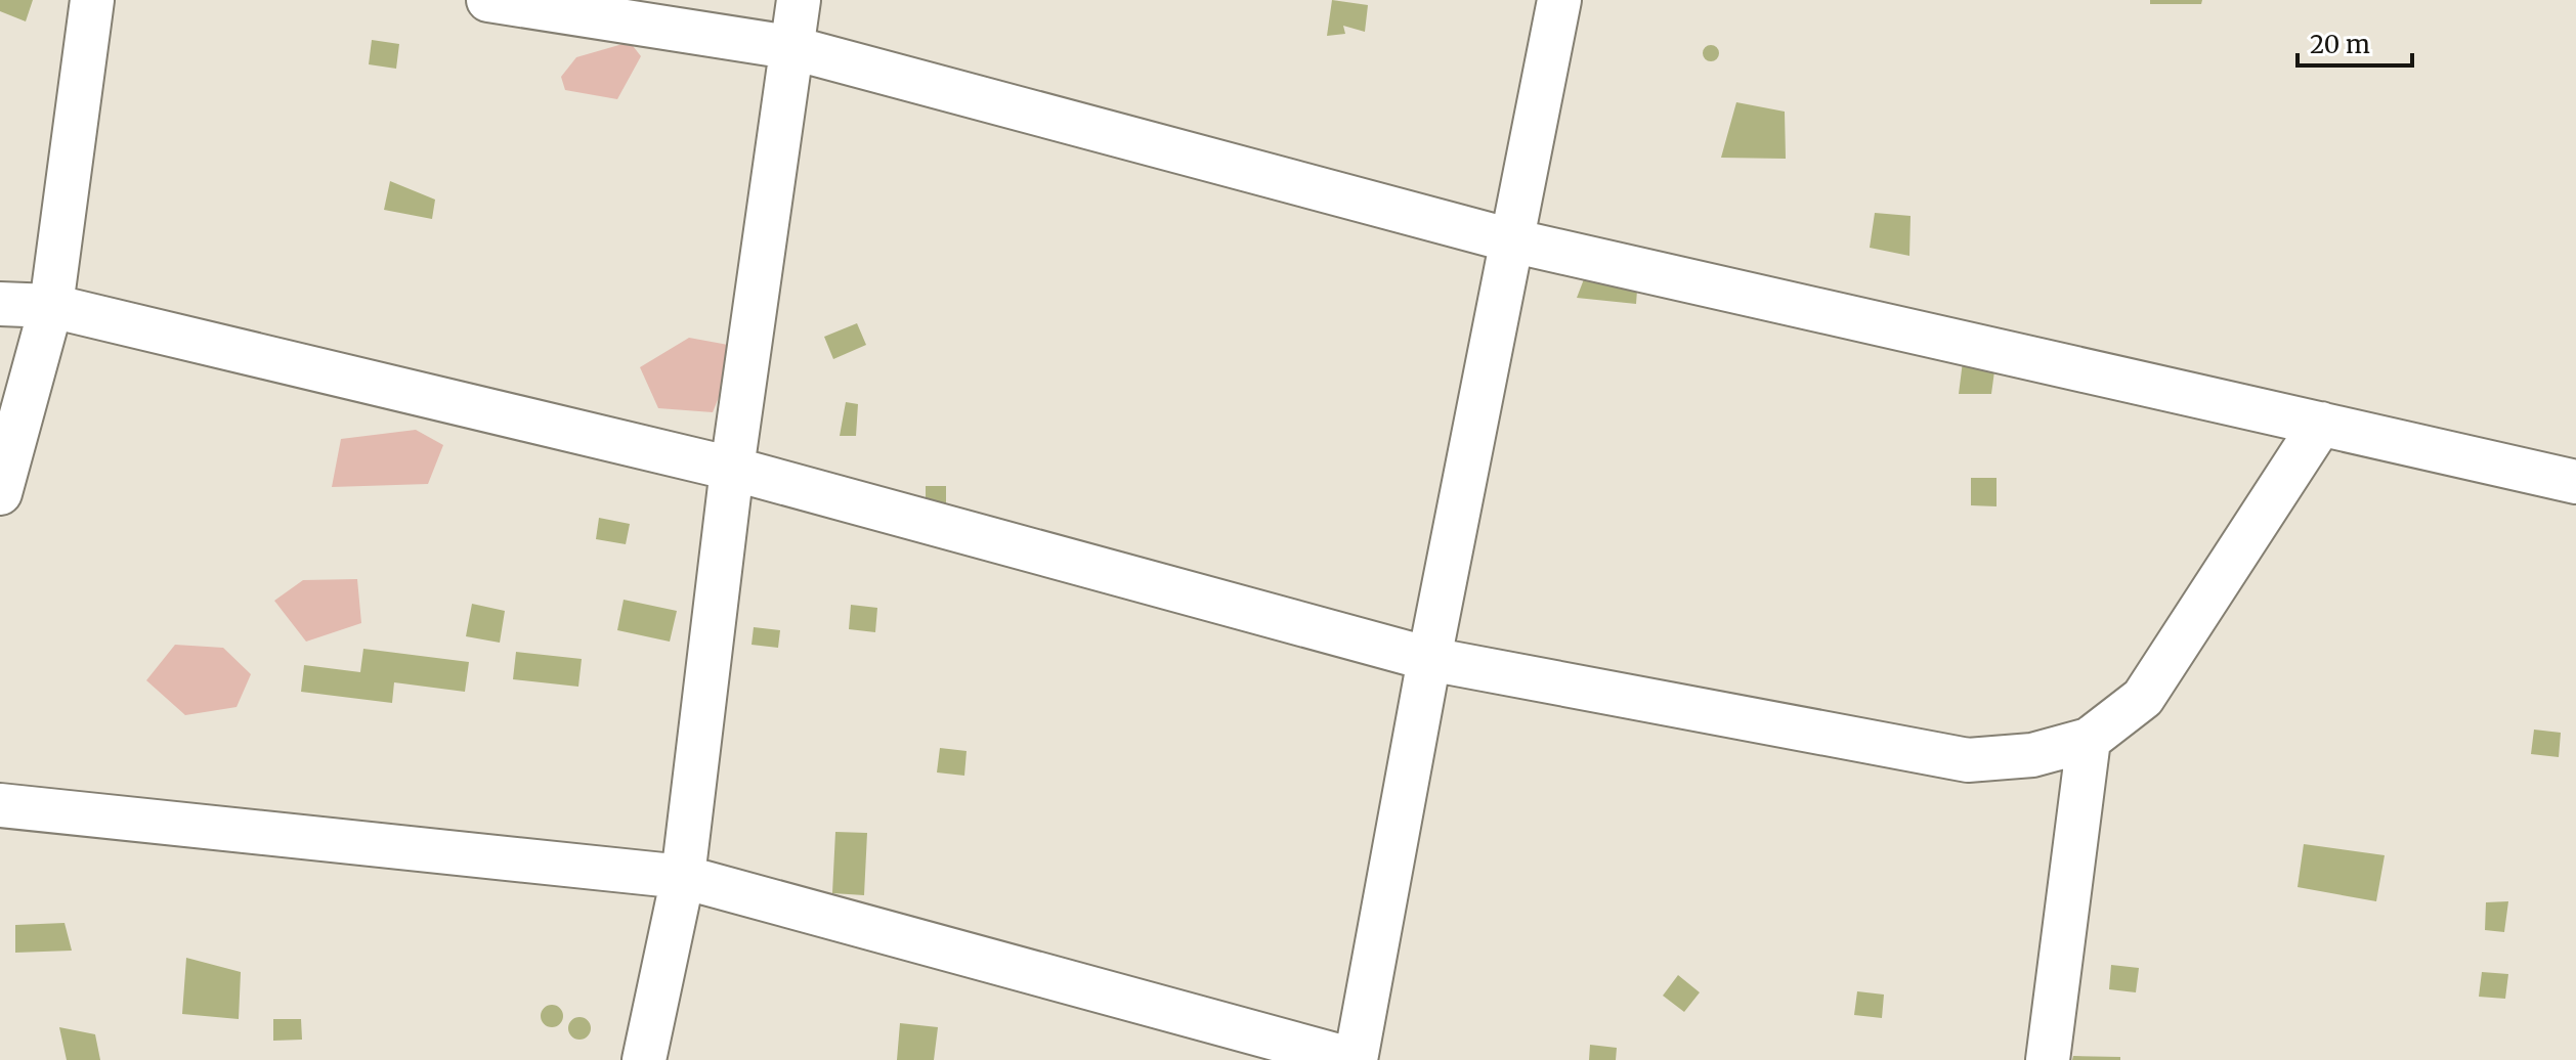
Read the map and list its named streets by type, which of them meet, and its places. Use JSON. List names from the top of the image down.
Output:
{
  "scale_bar": "20 m"
}
